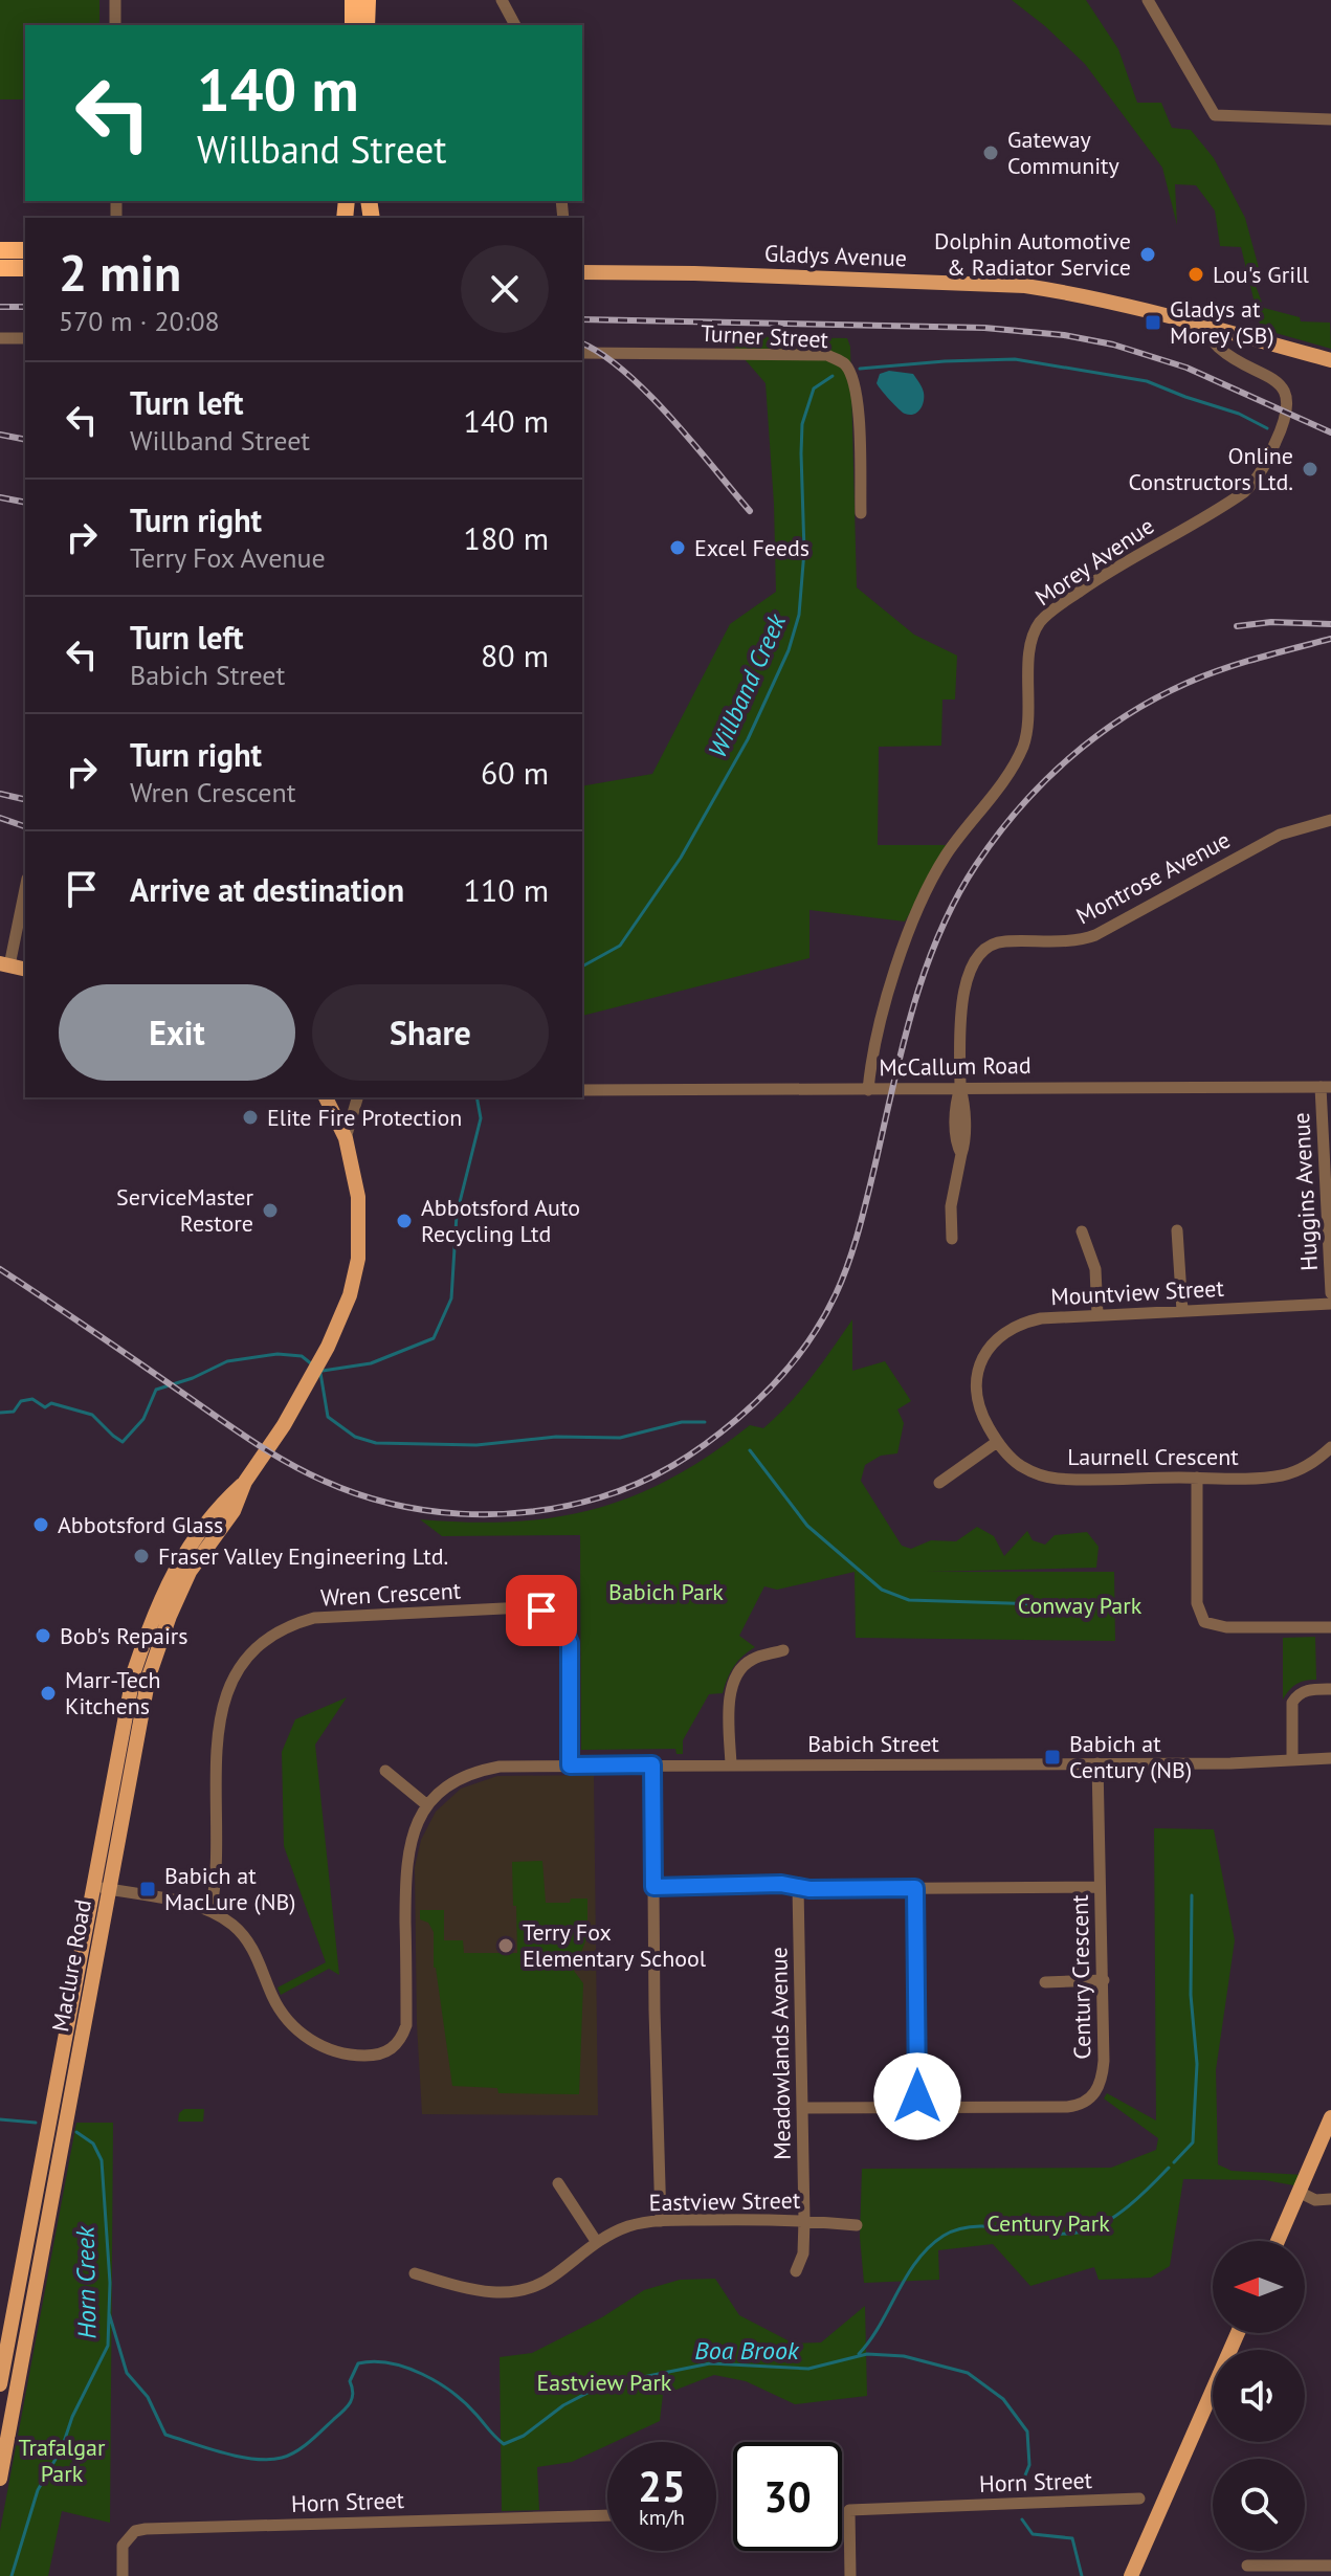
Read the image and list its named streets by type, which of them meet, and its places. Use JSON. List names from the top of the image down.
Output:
{
  "streets": {
    "main road": ["Gladys Avenue", "Maclure Road"],
    "street": [
      "Turner Street",
      "Morey Avenue",
      "Montrose Avenue",
      "McCallum Road",
      "Huggins Avenue",
      "Mountview Street",
      "Laurnell Crescent",
      "Wren Crescent",
      "Babich Street",
      "Century Crescent",
      "Meadowlands Avenue",
      "Eastview Street",
      "Horn Street"
    ]
  },
  "crossings": [
    ["Gladys Avenue", "Morey Avenue"],
    ["Morey Avenue", "McCallum Road"],
    ["Montrose Avenue", "McCallum Road"],
    ["McCallum Road", "Huggins Avenue"],
    ["Mountview Street", "Laurnell Crescent"],
    ["Wren Crescent", "Babich Street"],
    ["Babich Street", "Maclure Road"],
    ["Babich Street", "Century Crescent"],
    ["Century Crescent", "Meadowlands Avenue"],
    ["Meadowlands Avenue", "Eastview Street"]
  ],
  "water": ["Willband Creek", "Horn Creek", "Boa Brook"],
  "parks": [
    "Babich Park",
    "Conway Park",
    "Century Park",
    "Eastview Park",
    "Trafalgar Park"
  ],
  "places": {
    "other": [
      "Gateway Community",
      "Dolphin Automotive & Radiator Service",
      "Lou's Grill",
      "Online Constructors Ltd.",
      "Excel Feeds",
      "Elite Fire Protection",
      "ServiceMaster Restore",
      "Abbotsford Auto Recycling Ltd",
      "Abbotsford Glass",
      "Fraser Valley Engineering Ltd.",
      "Bob's Repairs",
      "Marr-Tech Kitchens",
      "Terry Fox Elementary School"
    ],
    "transit": ["Gladys at Morey (SB)", "Babich at Century (NB)", "Babich at MacLure (NB)"]
  },
  "north": "left",
  "page": {
    "turn": ["140 m", "Willband Street"],
    "heading": ["2 min", "570 m · 20:08"],
    "list": [
      {
        "name": "Turn left",
        "note": "Willband Street",
        "value": "140 m"
      },
      {
        "name": "Turn right",
        "note": "Terry Fox Avenue",
        "value": "180 m"
      },
      {
        "name": "Turn left",
        "note": "Babich Street",
        "value": "80 m"
      },
      {
        "name": "Turn right",
        "note": "Wren Crescent",
        "value": "60 m"
      },
      {
        "name": "Arrive at destination",
        "value": "110 m"
      }
    ],
    "buttons": ["Exit", "Share"],
    "speed": "25 km/h",
    "limit": "30"
  }
}
